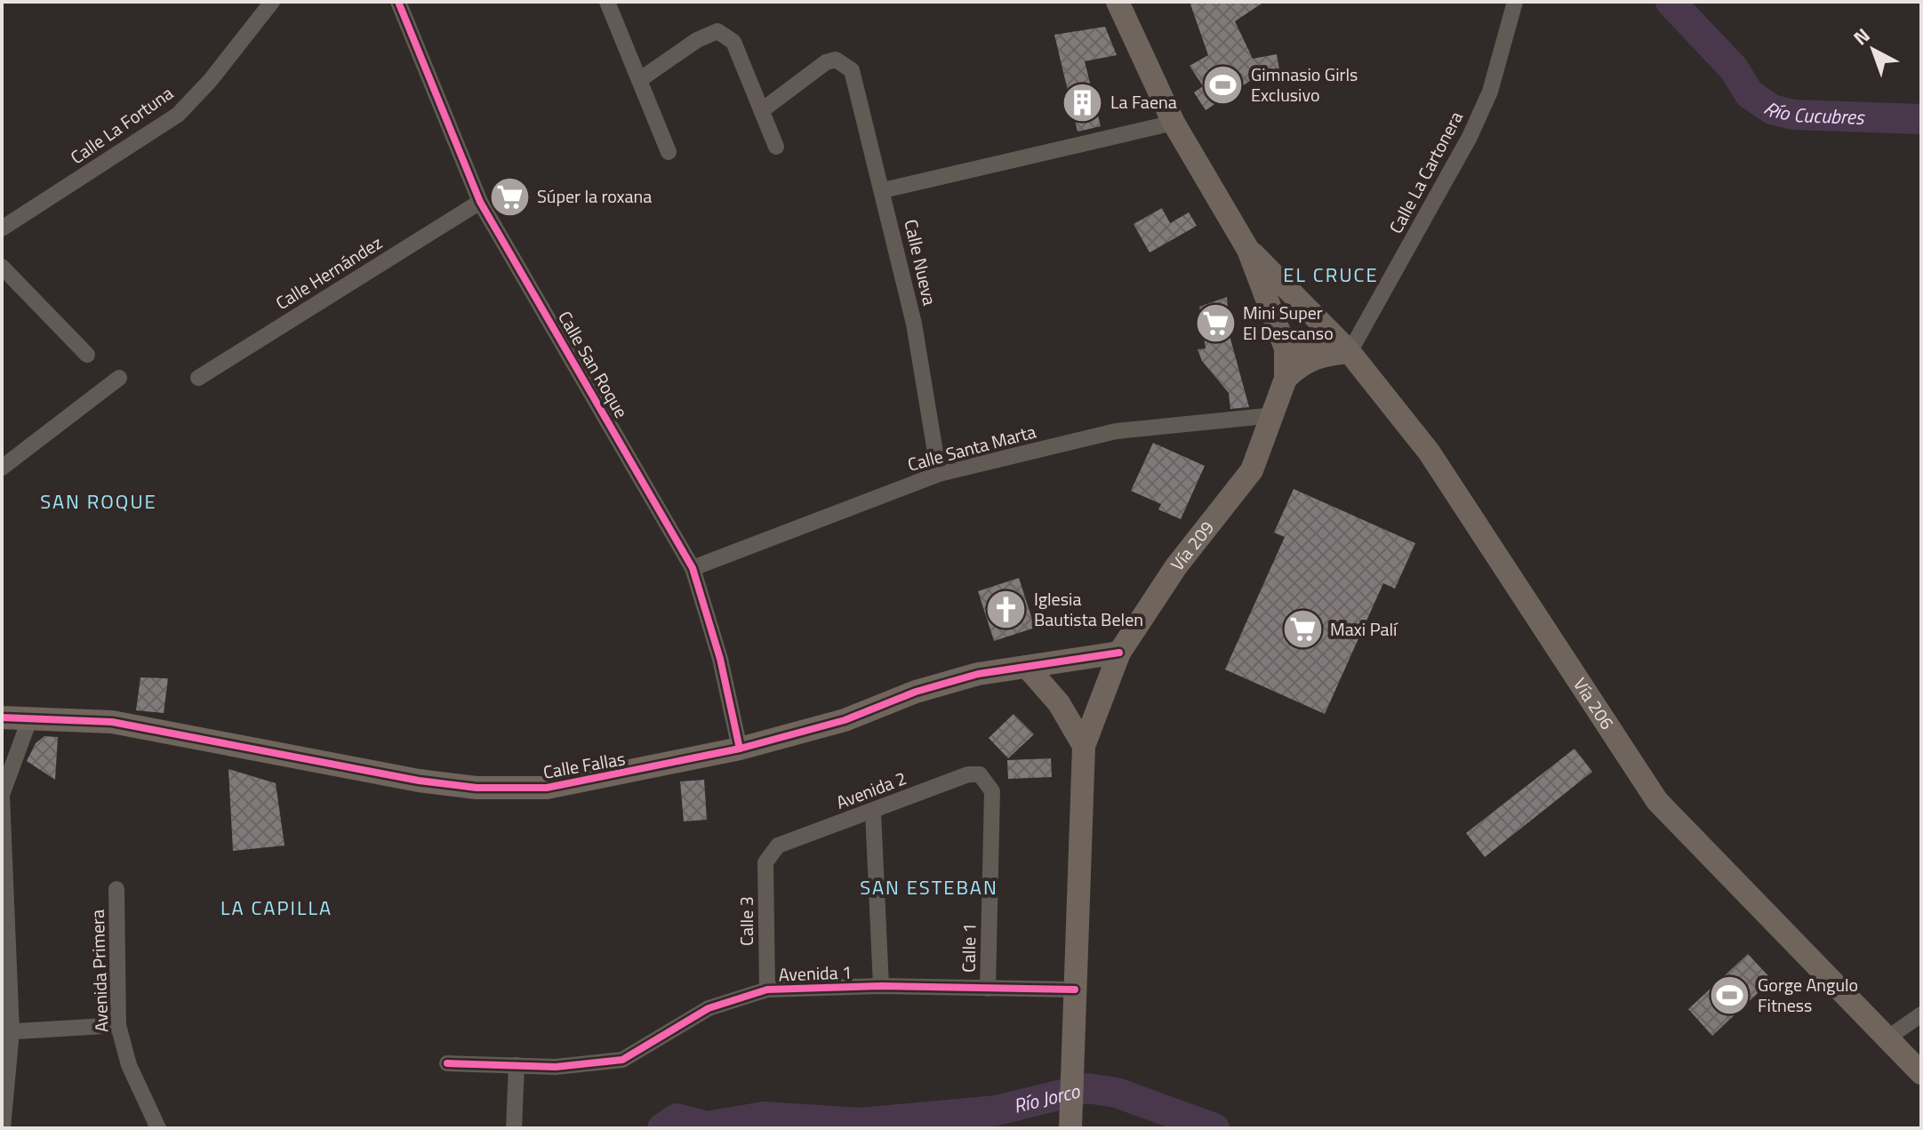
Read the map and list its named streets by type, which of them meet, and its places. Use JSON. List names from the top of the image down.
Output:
{
  "streets": {
    "main road": ["Vía 209", "Vía 206", "Calle Fallas"],
    "street": [
      "Calle La Fortuna",
      "Calle La Cartonera",
      "Calle Nueva",
      "Calle Hernández",
      "Calle San Roque",
      "Calle Santa Marta",
      "Avenida 2",
      "Calle 3",
      "Calle 1",
      "Avenida Primera",
      "Avenida 1"
    ]
  },
  "crossings": [
    ["Calle La Cartonera", "Vía 206"],
    ["Calle Nueva", "Calle Santa Marta"],
    ["Calle Hernández", "Calle San Roque"],
    ["Calle San Roque", "Calle Santa Marta"],
    ["Calle San Roque", "Calle Fallas"],
    ["Calle Santa Marta", "Vía 209"],
    ["Vía 209", "Vía 206"],
    ["Vía 209", "Calle Fallas"],
    ["Vía 209", "Avenida 1"],
    ["Avenida 2", "Calle 3"],
    ["Avenida 2", "Calle 1"],
    ["Calle 3", "Avenida 1"],
    ["Calle 1", "Avenida 1"]
  ],
  "districts": [
    "EL CRUCE",
    "SAN ROQUE",
    "SAN ESTEBAN",
    "LA CAPILLA"
  ],
  "water": ["Río Cucubres", "Río Jorco"],
  "places": {
    "sports": ["Gimnasio Girls Exclusivo", "Gorge Angulo Fitness"],
    "building": ["La Faena"],
    "supermarket": ["Súper la roxana", "Mini Super El Descanso", "Maxi Palí"],
    "church": ["Iglesia Bautista Belen"]
  },
  "north": "top left"
}
